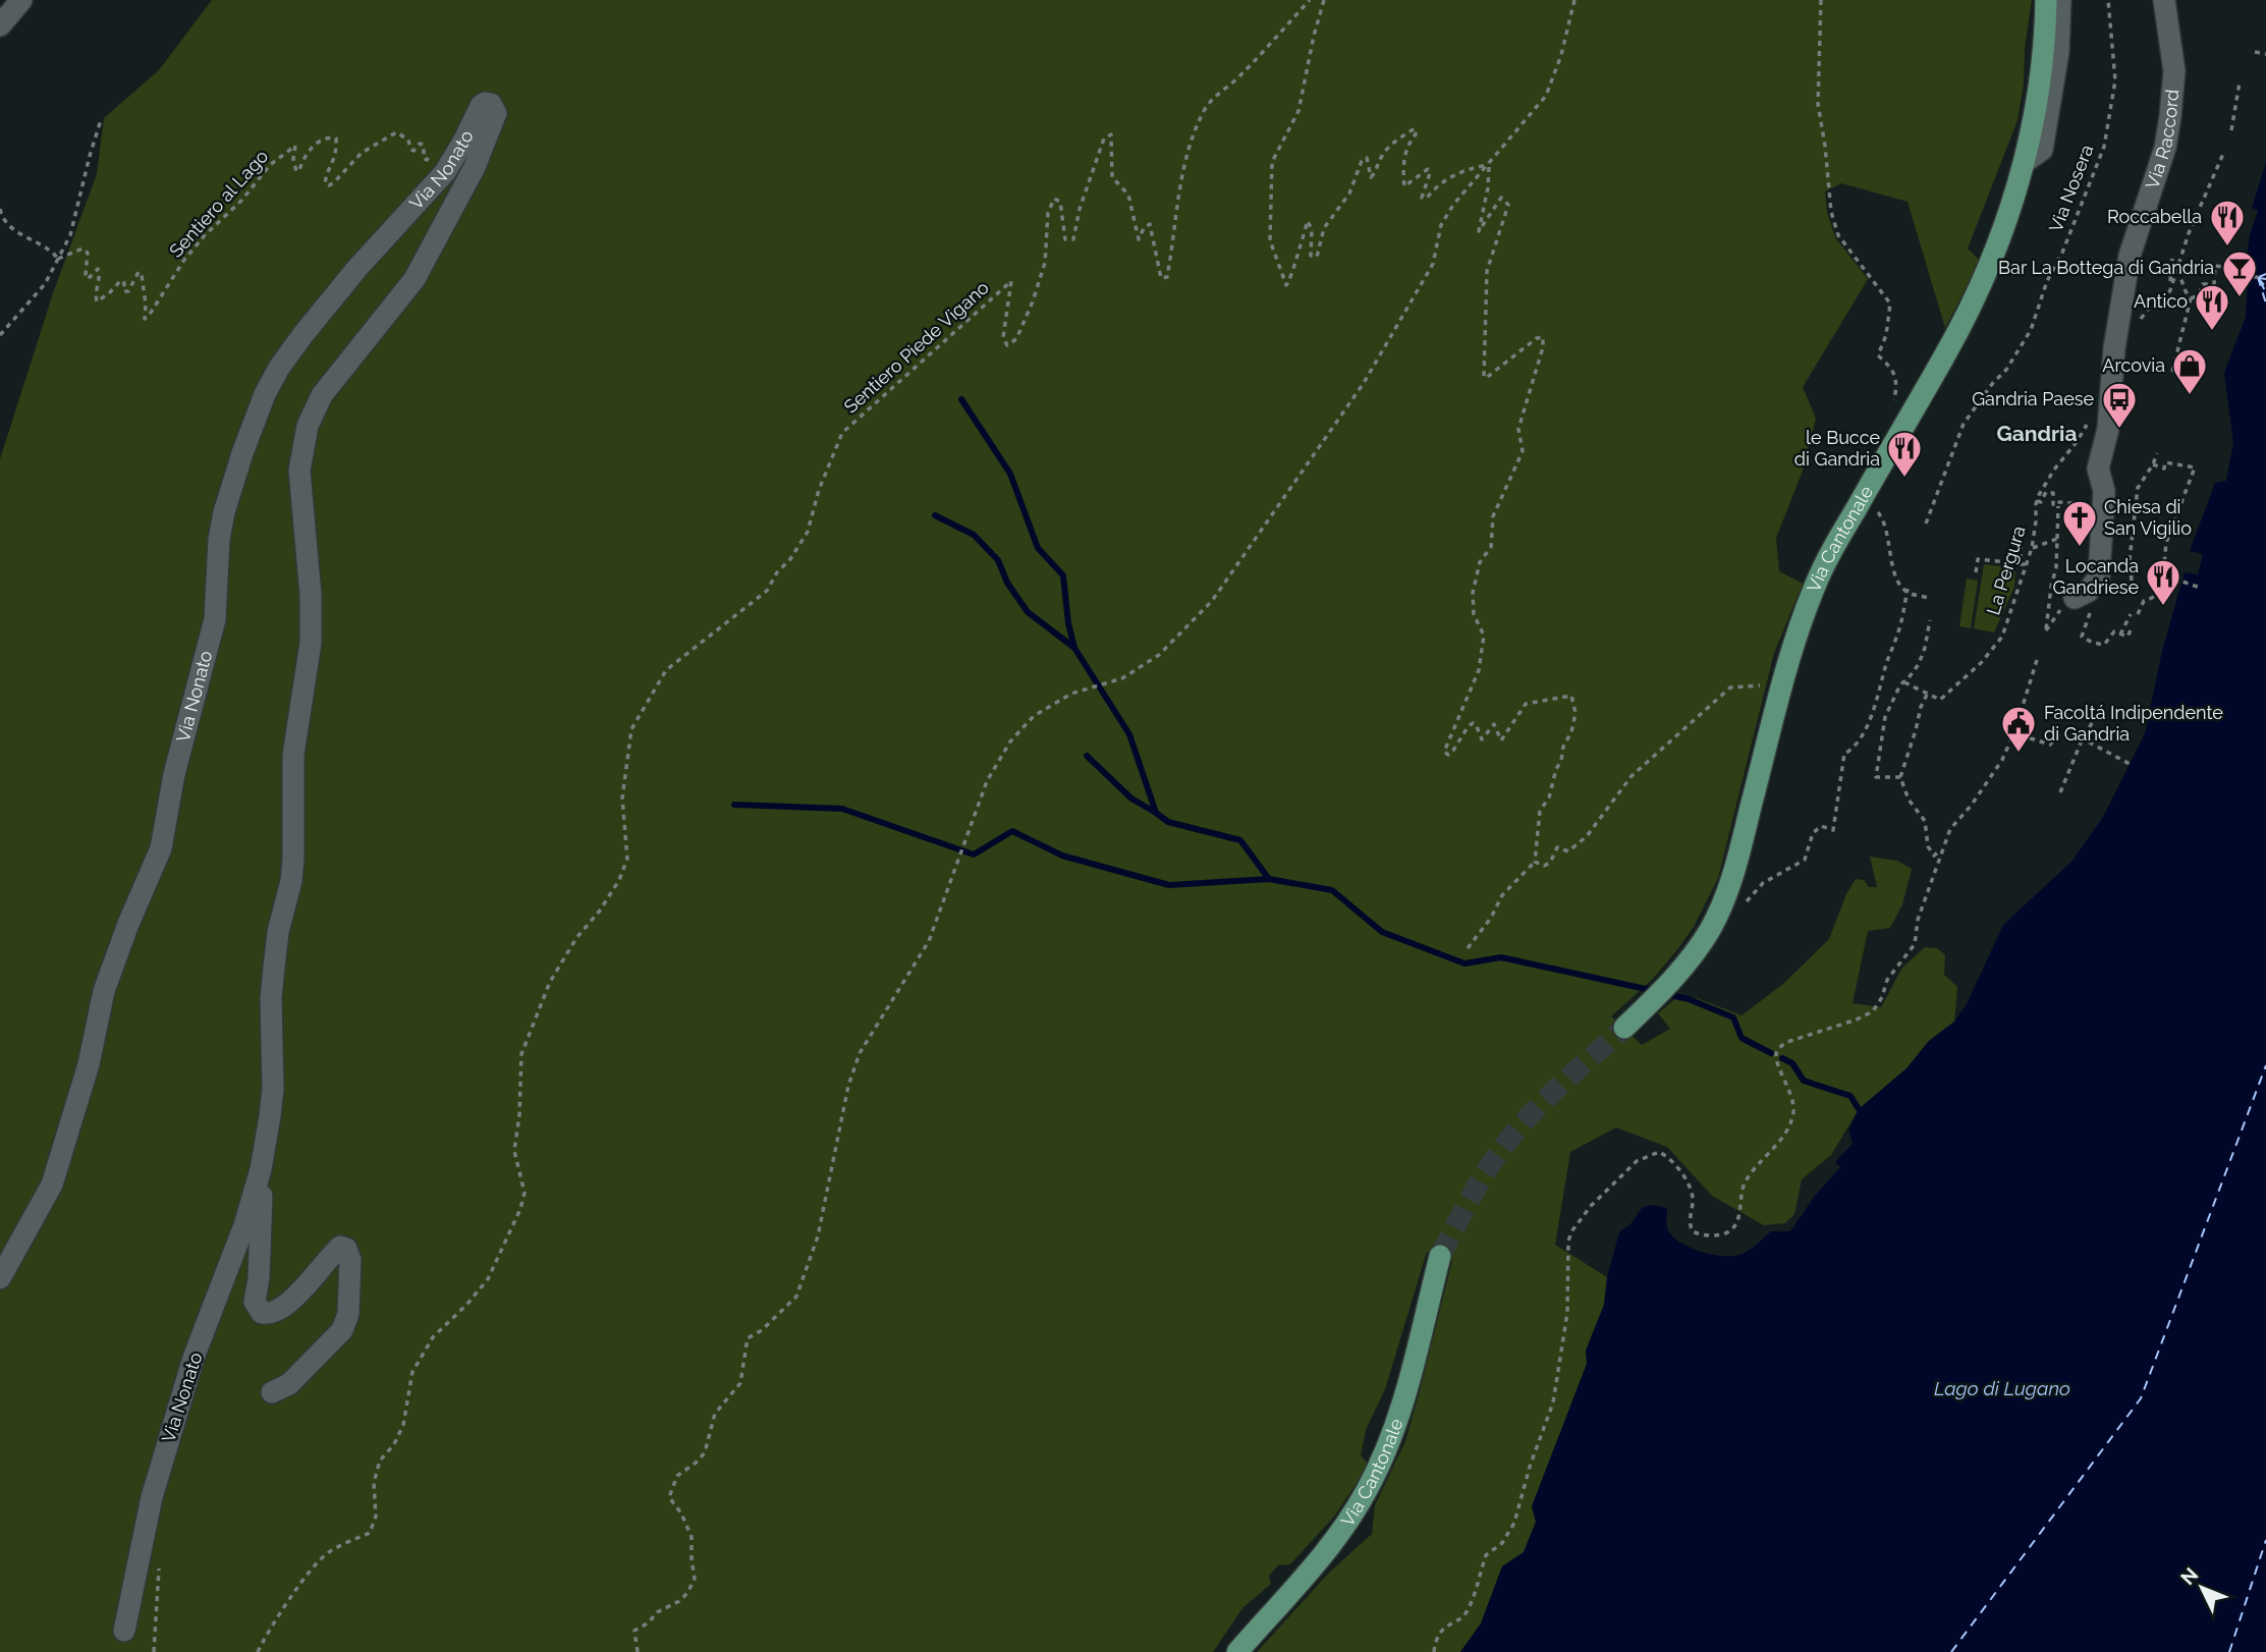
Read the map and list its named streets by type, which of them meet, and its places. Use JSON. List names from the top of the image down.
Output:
{
  "streets": {
    "main road": ["Via Cantonale"],
    "street": ["Via Raccord", "Via Nonato"],
    "path": [
      "Via Nosera",
      "Sentiero al Lago",
      "Sentiero Piede Vigano",
      "La Pergura"
    ]
  },
  "crossings": [
    ["Via Nonato", "Sentiero al Lago"]
  ],
  "districts": ["Gandria"],
  "water": ["Lago di Lugano"],
  "places": {
    "restaurant": [
      "Roccabella",
      "Antico",
      "le Bucce di Gandria",
      "Locanda Gandriese"
    ],
    "bar": ["Bar La Bottega di Gandria"],
    "shop": ["Arcovia"],
    "bus stop": ["Gandria Paese"],
    "church": ["Chiesa di San Vigilio"],
    "public building": ["Facoltá Indipendente di Gandria"]
  },
  "north": "top left"
}
